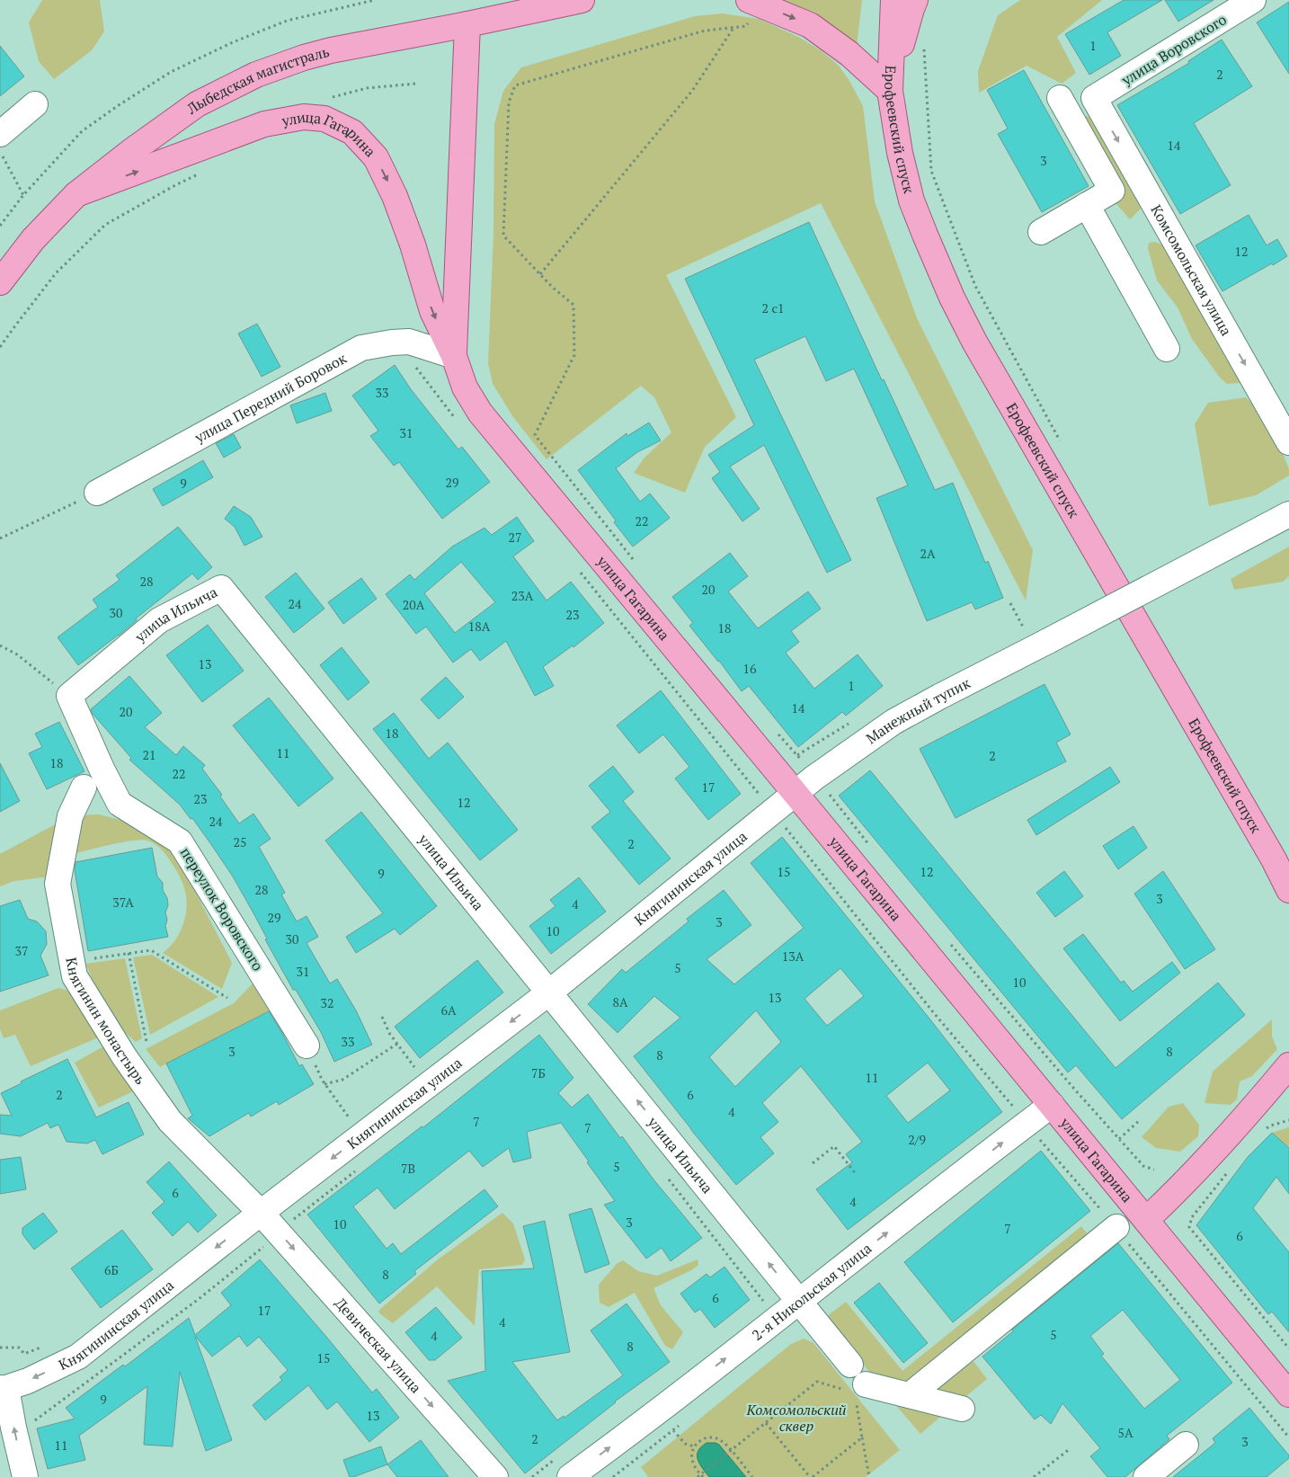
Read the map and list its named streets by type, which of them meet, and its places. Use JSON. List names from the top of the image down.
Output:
{
  "streets": {
    "main road": ["Лыбедская магистраль", "Ерофеевский спуск", "улица Гагарина"],
    "street": [
      "улица Воровского",
      "Комсомольская улица",
      "улица Передний Боровок",
      "улица Ильича",
      "Манежный тупик",
      "Княгининская улица",
      "переулок Воровского",
      "Княгинин монастырь",
      "2-я Никольская улица",
      "Девическая улица"
    ]
  },
  "crossings": [
    ["улица Воровского", "Комсомольская улица"],
    ["Лыбедская магистраль", "улица Гагарина"],
    ["улица Гагарина", "улица Передний Боровок"],
    ["улица Гагарина", "Манежный тупик"],
    ["улица Гагарина", "Княгининская улица"],
    ["улица Гагарина", "2-я Никольская улица"],
    ["улица Ильича", "Княгининская улица"],
    ["улица Ильича", "переулок Воровского"],
    ["улица Ильича", "2-я Никольская улица"],
    ["Манежный тупик", "Княгининская улица"],
    ["Княгининская улица", "Княгинин монастырь"],
    ["Княгининская улица", "Девическая улица"],
    ["Княгинин монастырь", "Девическая улица"]
  ],
  "one_way": ["Княгининская улица", "Девическая улица"],
  "parks": ["Комсомольский сквер"],
  "house_numbers": [
    "1",
    "2",
    "14",
    "3",
    "12",
    "2 с1",
    "33",
    "31",
    "29",
    "9",
    "22",
    "27",
    "2А",
    "28",
    "20",
    "23А",
    "24",
    "20А",
    "30",
    "23",
    "18А",
    "18",
    "13",
    "16",
    "1",
    "14",
    "20",
    "18",
    "11",
    "21",
    "2",
    "18",
    "22",
    "17",
    "23",
    "12",
    "24",
    "25",
    "2",
    "15",
    "12",
    "9",
    "28",
    "3",
    "37А",
    "4",
    "29",
    "3",
    "10",
    "30",
    "37",
    "13А",
    "5",
    "31",
    "10",
    "13",
    "8А",
    "32",
    "6А",
    "33",
    "3",
    "8",
    "8",
    "7Б",
    "11",
    "2",
    "6",
    "4",
    "7",
    "7",
    "2/9",
    "5",
    "7В",
    "6",
    "4",
    "3",
    "10",
    "7",
    "6",
    "6Б",
    "8",
    "6",
    "17",
    "4",
    "5",
    "4",
    "8",
    "15",
    "9",
    "13",
    "5А",
    "2",
    "3",
    "11"
  ]
}
